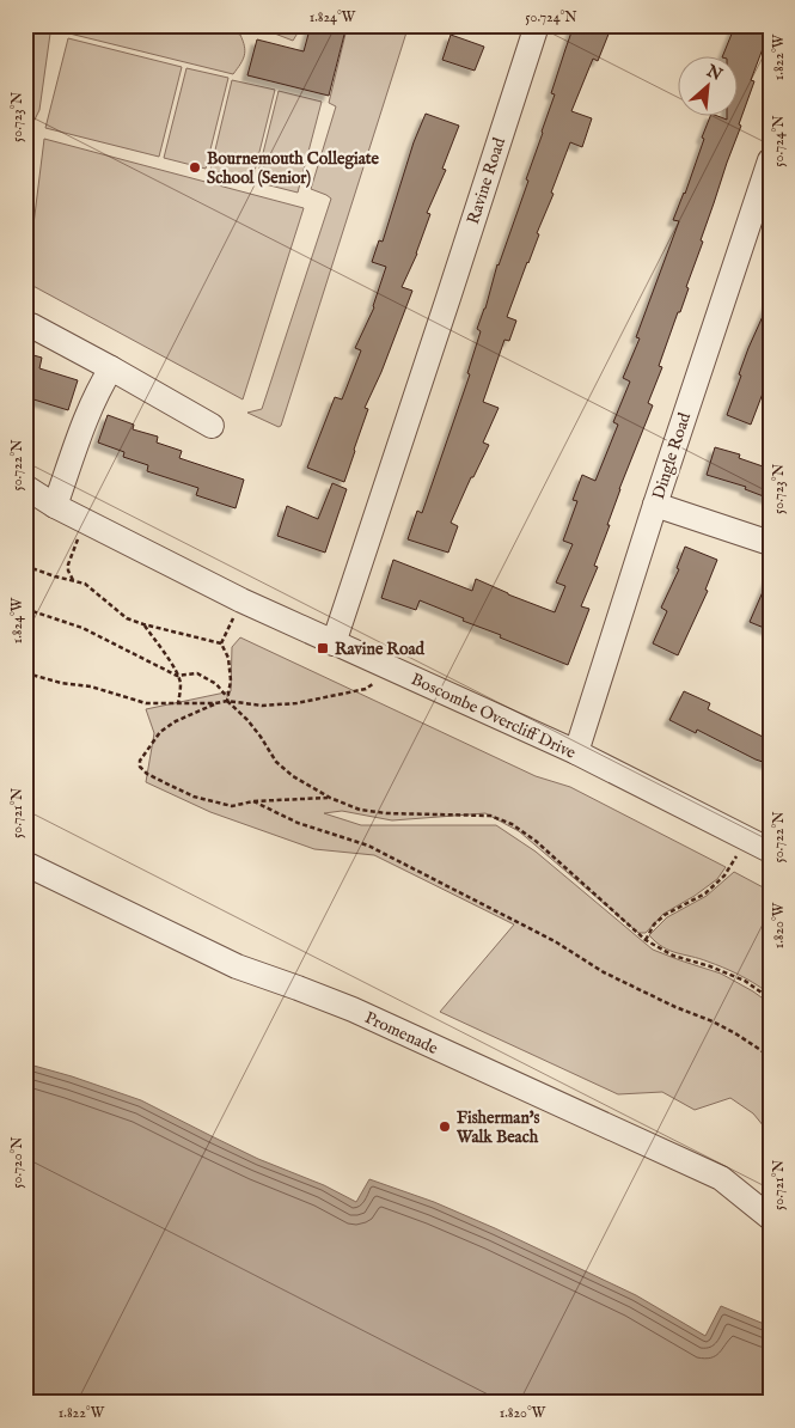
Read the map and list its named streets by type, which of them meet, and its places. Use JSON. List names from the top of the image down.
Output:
{
  "streets": {
    "street": [
      "Ravine Road",
      "Dingle Road",
      "Boscombe Overcliff Drive",
      "Promenade"
    ]
  },
  "crossings": [
    ["Ravine Road", "Boscombe Overcliff Drive"],
    ["Dingle Road", "Boscombe Overcliff Drive"]
  ],
  "places": {
    "other": ["Bournemouth Collegiate School (Senior)", "Fisherman's Walk Beach"],
    "transit": ["Ravine Road"]
  },
  "north": "top right",
  "coordinates": [
    "1.824°W",
    "50.724°N",
    "1.822°W",
    "50.723°N",
    "50.722°N",
    "50.721°N",
    "1.820°W",
    "50.720°N"
  ]
}
